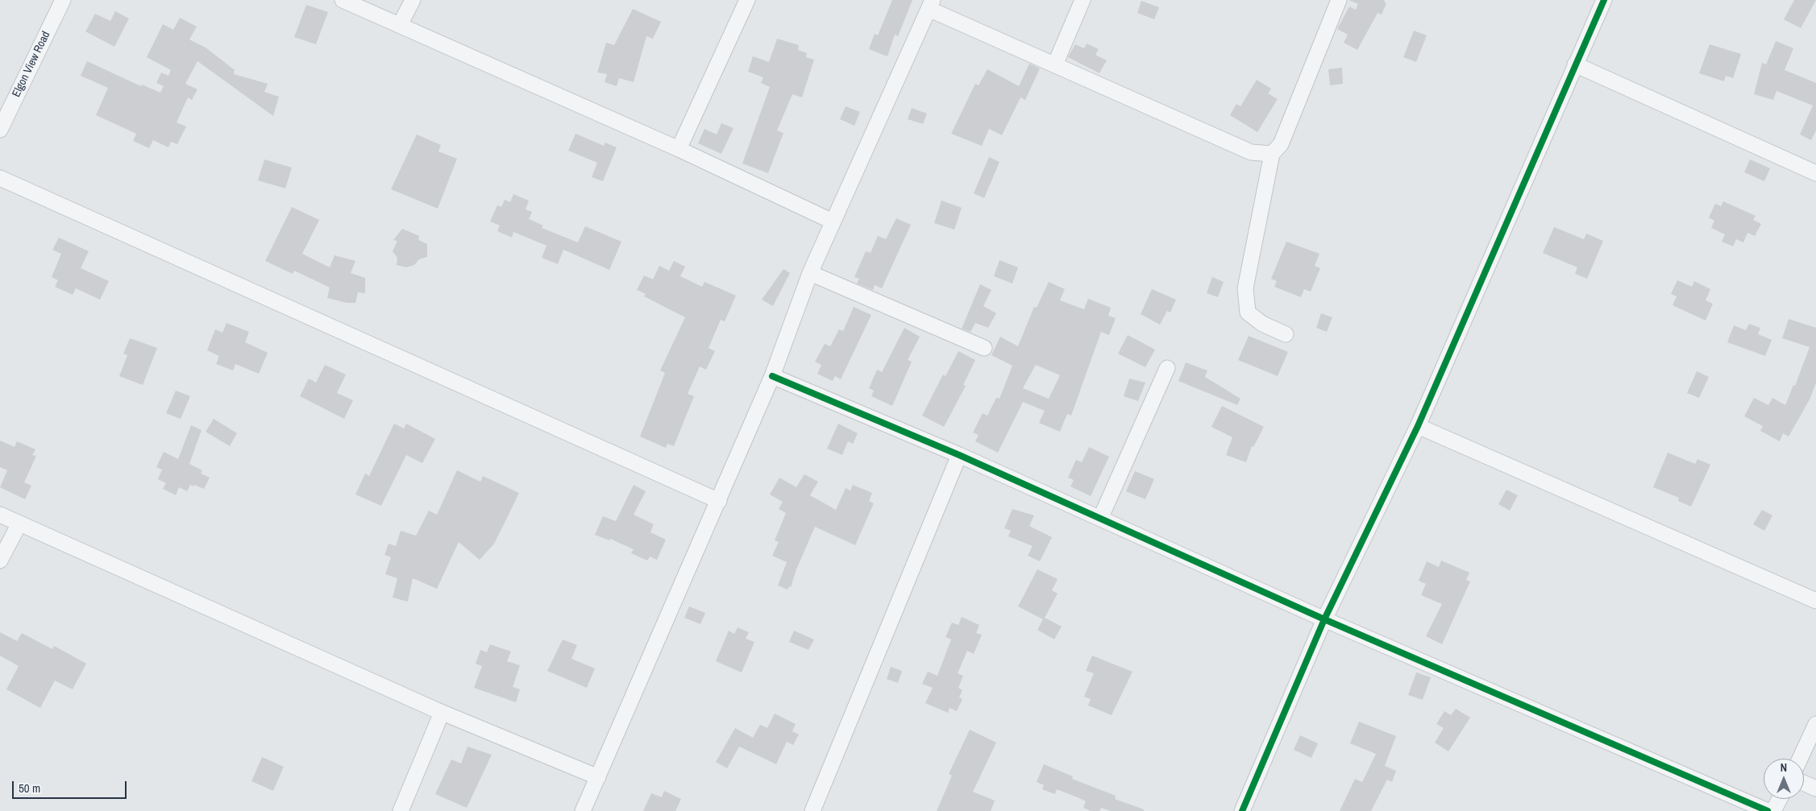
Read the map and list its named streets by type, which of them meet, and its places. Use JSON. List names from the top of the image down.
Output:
{
  "streets": {
    "street": ["Elgon View Road"]
  },
  "scale_bar": "50 m",
  "north": "top"
}
